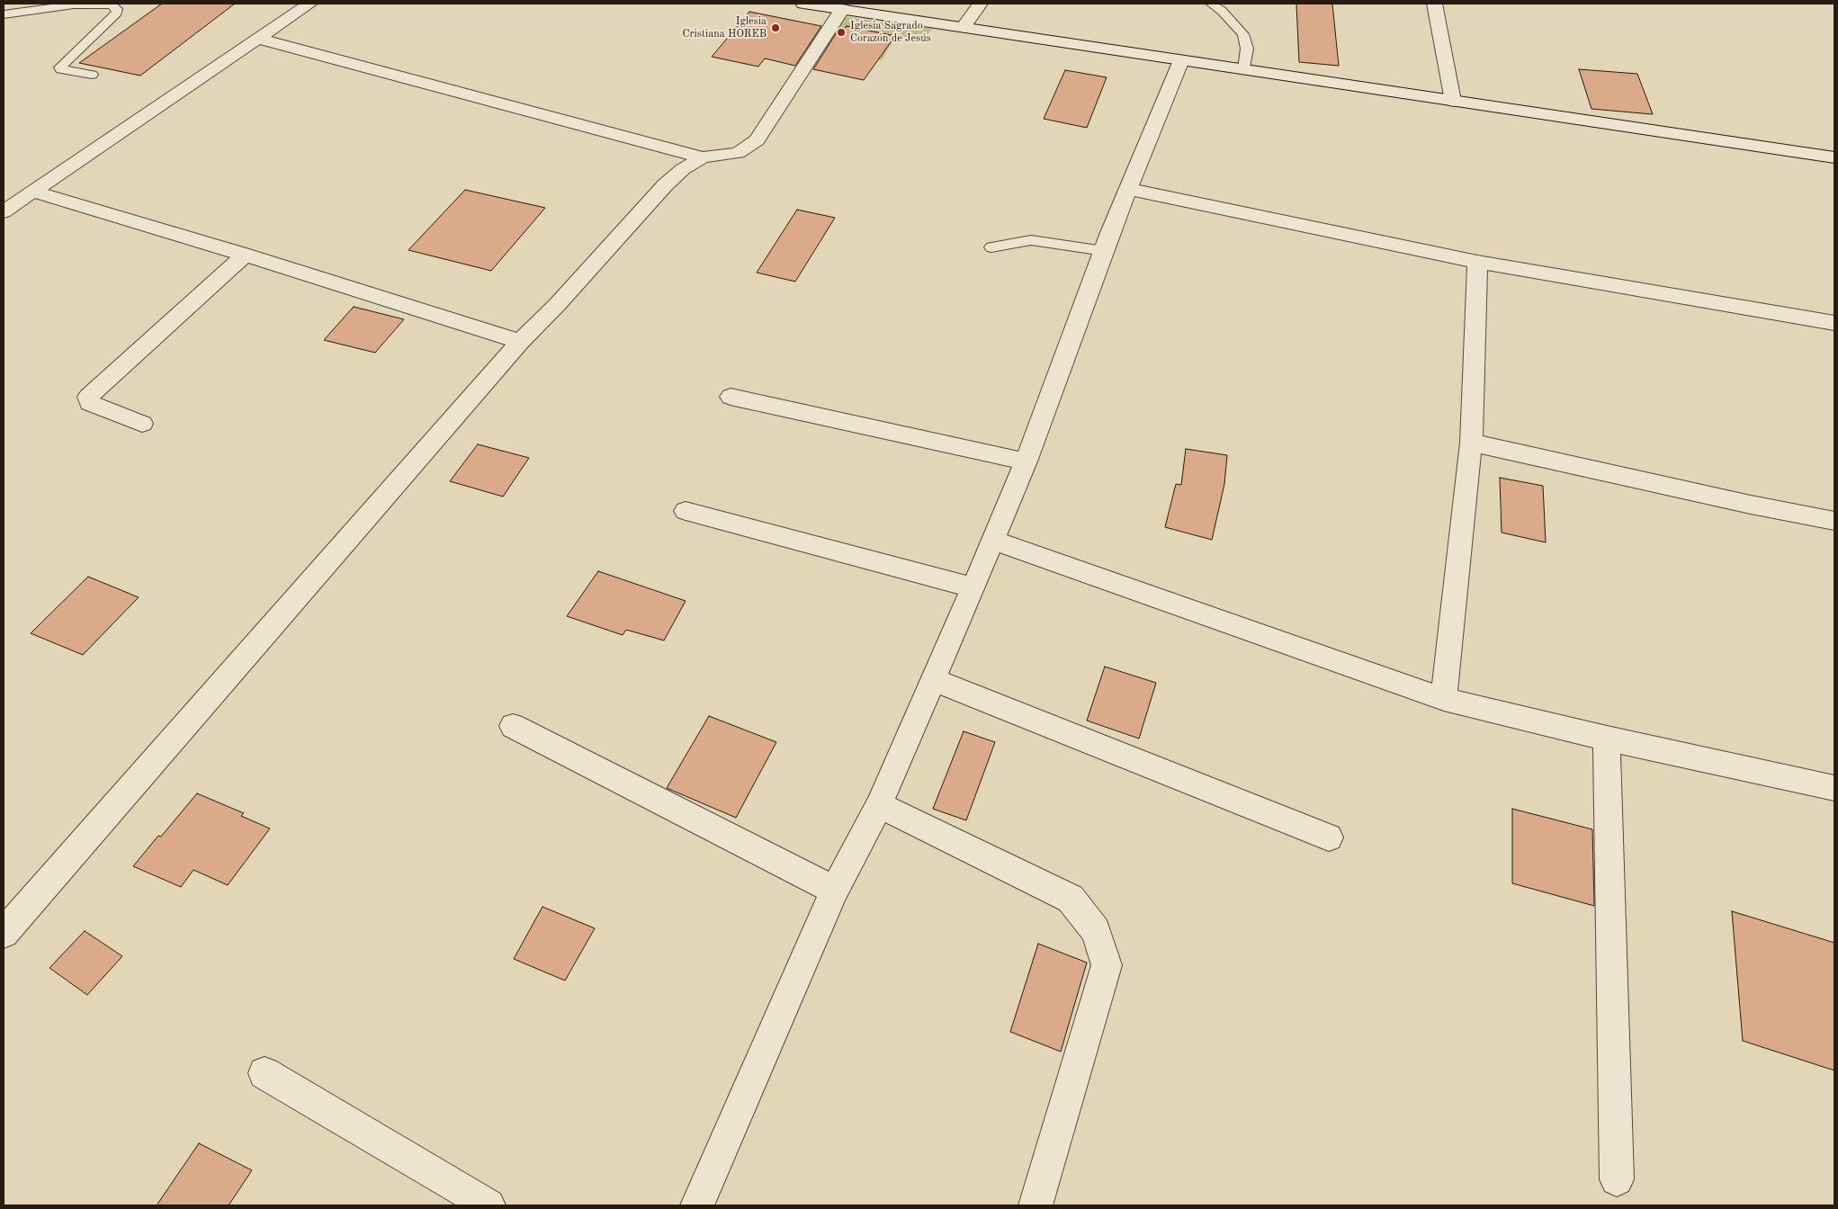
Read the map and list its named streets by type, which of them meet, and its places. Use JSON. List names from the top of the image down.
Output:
{
  "places": ["Iglesia Cristiana HOREB", "Iglesia Sagrado Corazón de Jesús"]
}
